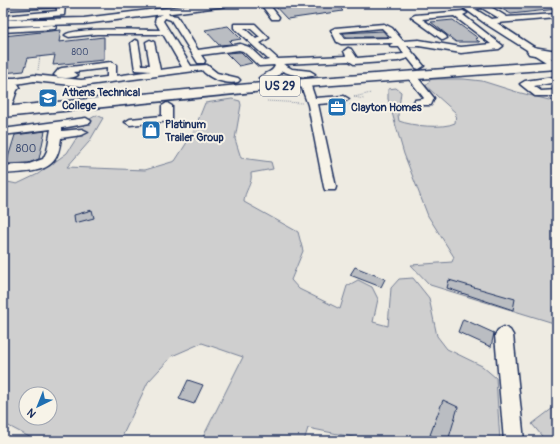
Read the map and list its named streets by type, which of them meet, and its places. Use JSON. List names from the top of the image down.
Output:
{
  "streets": {
    "highway": ["US 29"]
  },
  "places": {
    "school or university": ["Athens Technical College"],
    "office": ["Clayton Homes"],
    "shop": ["Platinum Trailer Group"]
  },
  "house_numbers": ["800", "800"],
  "north": "bottom left"
}
